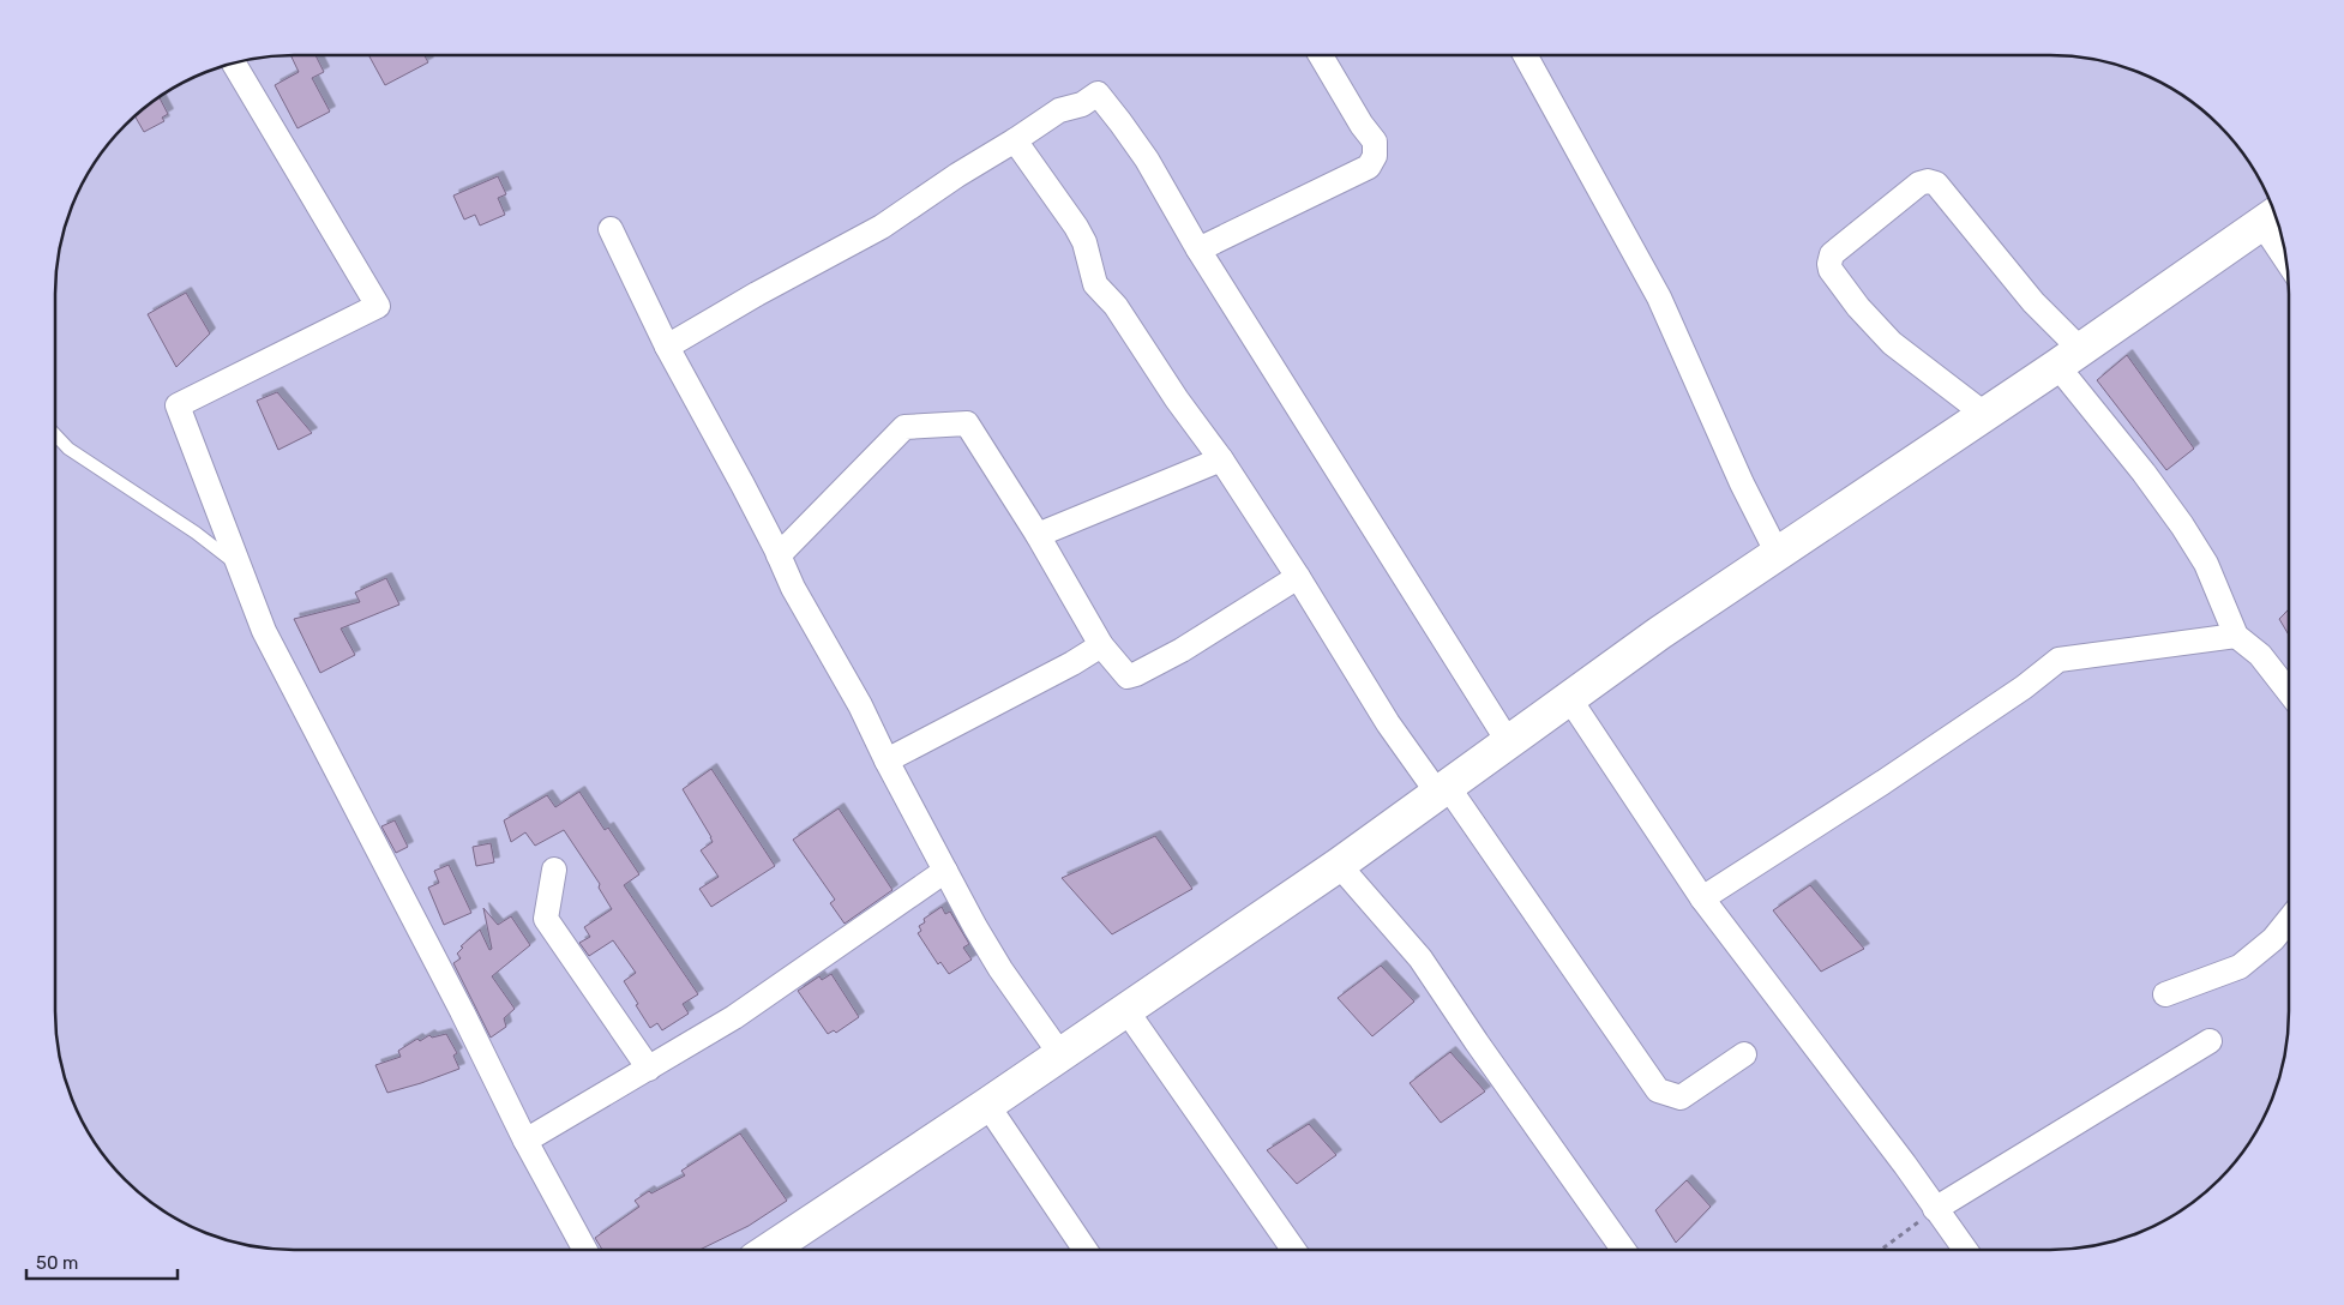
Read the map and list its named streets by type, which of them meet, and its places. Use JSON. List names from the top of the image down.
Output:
{
  "scale_bar": "50 m"
}
